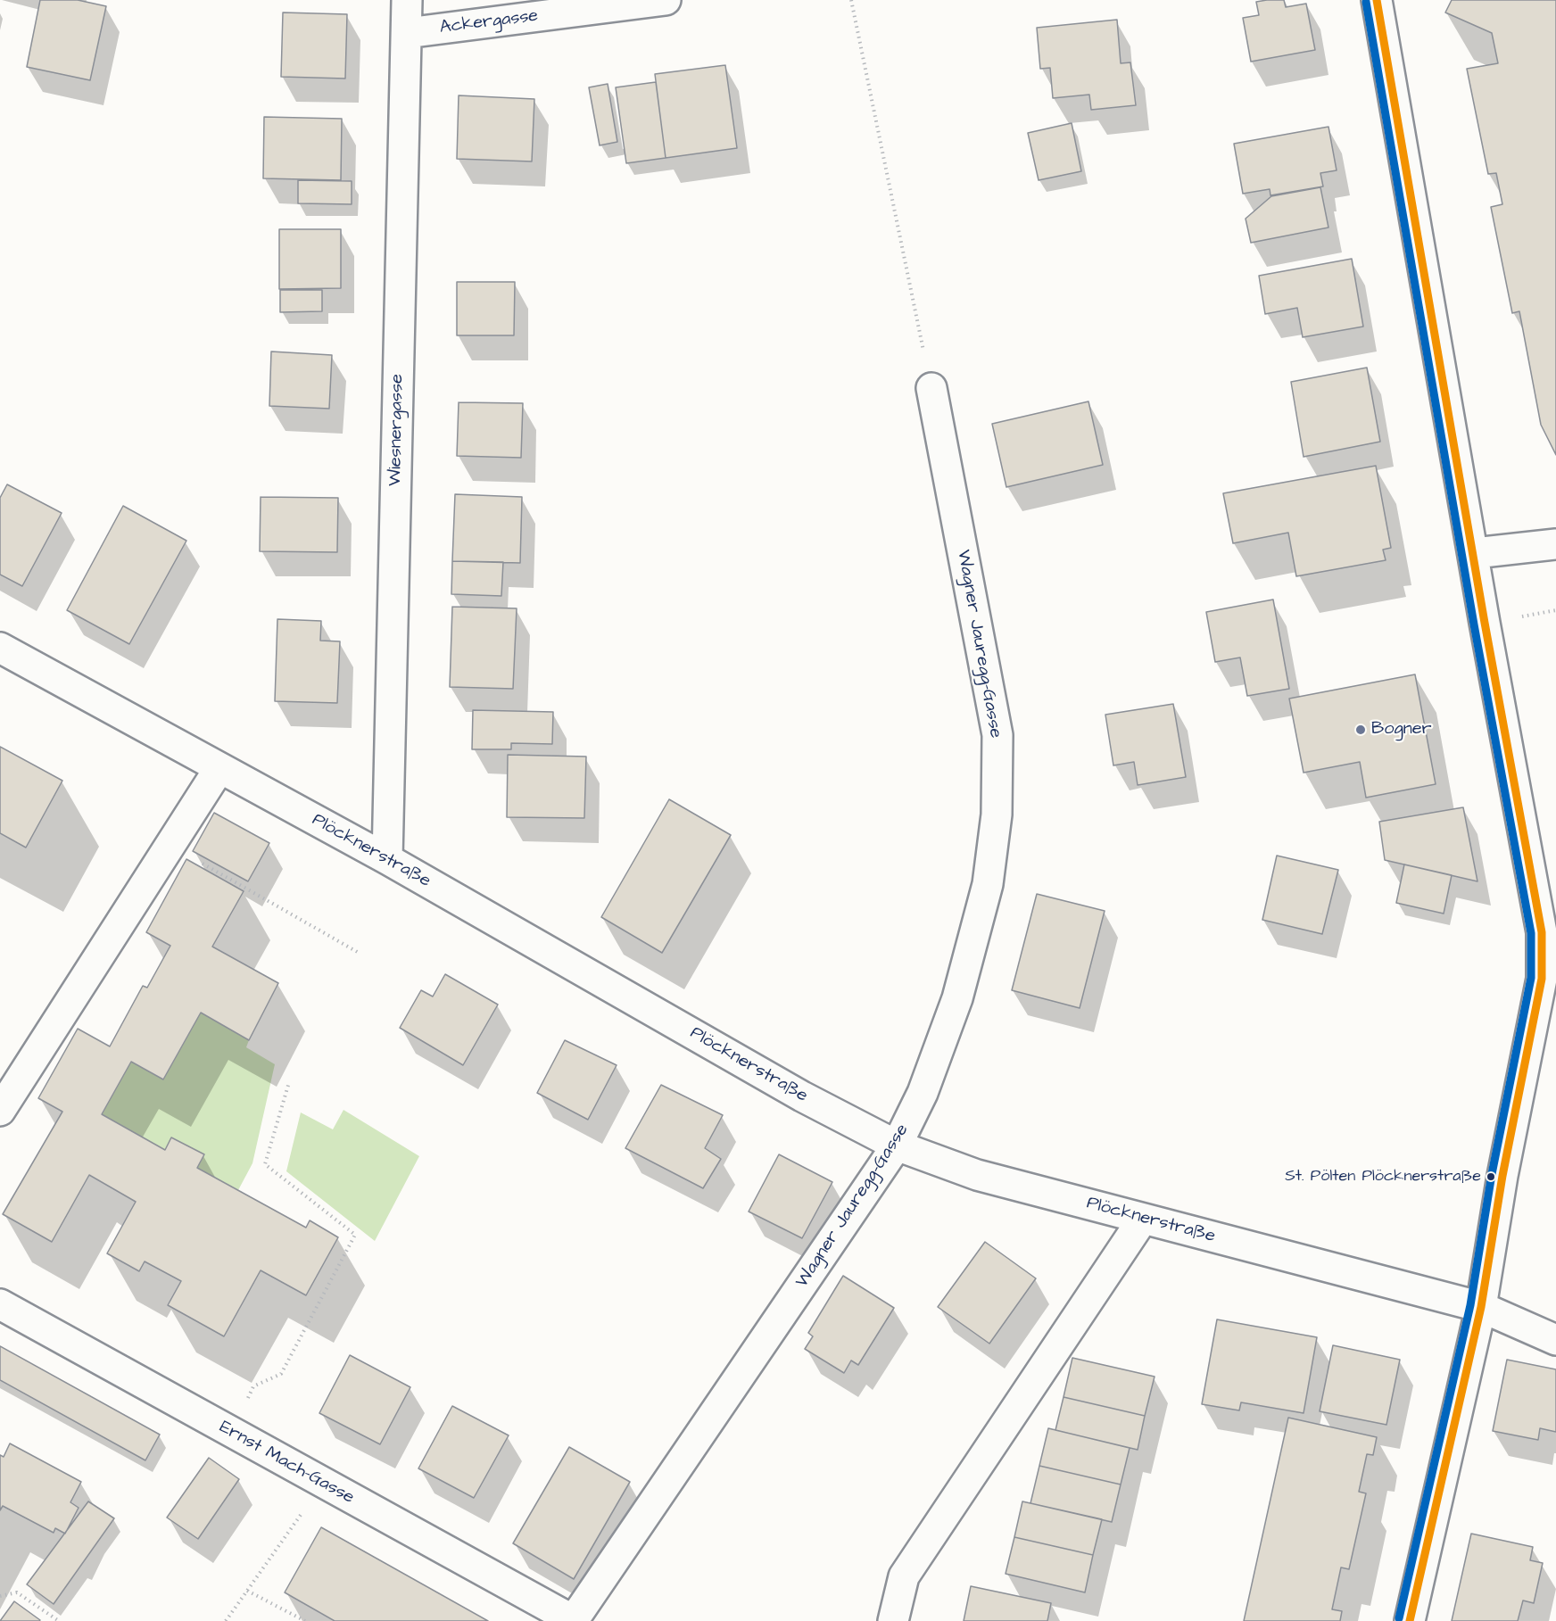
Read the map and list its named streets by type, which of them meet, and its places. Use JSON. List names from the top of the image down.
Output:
{
  "streets": {
    "street": [
      "Ackergasse",
      "Wiesnergasse",
      "Wagner Jauregg-Gasse",
      "Plöcknerstraße",
      "Ernst Mach-Gasse"
    ]
  },
  "crossings": [
    ["Ackergasse", "Wiesnergasse"],
    ["Wiesnergasse", "Plöcknerstraße"],
    ["Wagner Jauregg-Gasse", "Plöcknerstraße"],
    ["Wagner Jauregg-Gasse", "Ernst Mach-Gasse"]
  ],
  "places": ["Bogner", "St. Pölten Plöcknerstraße"]
}
